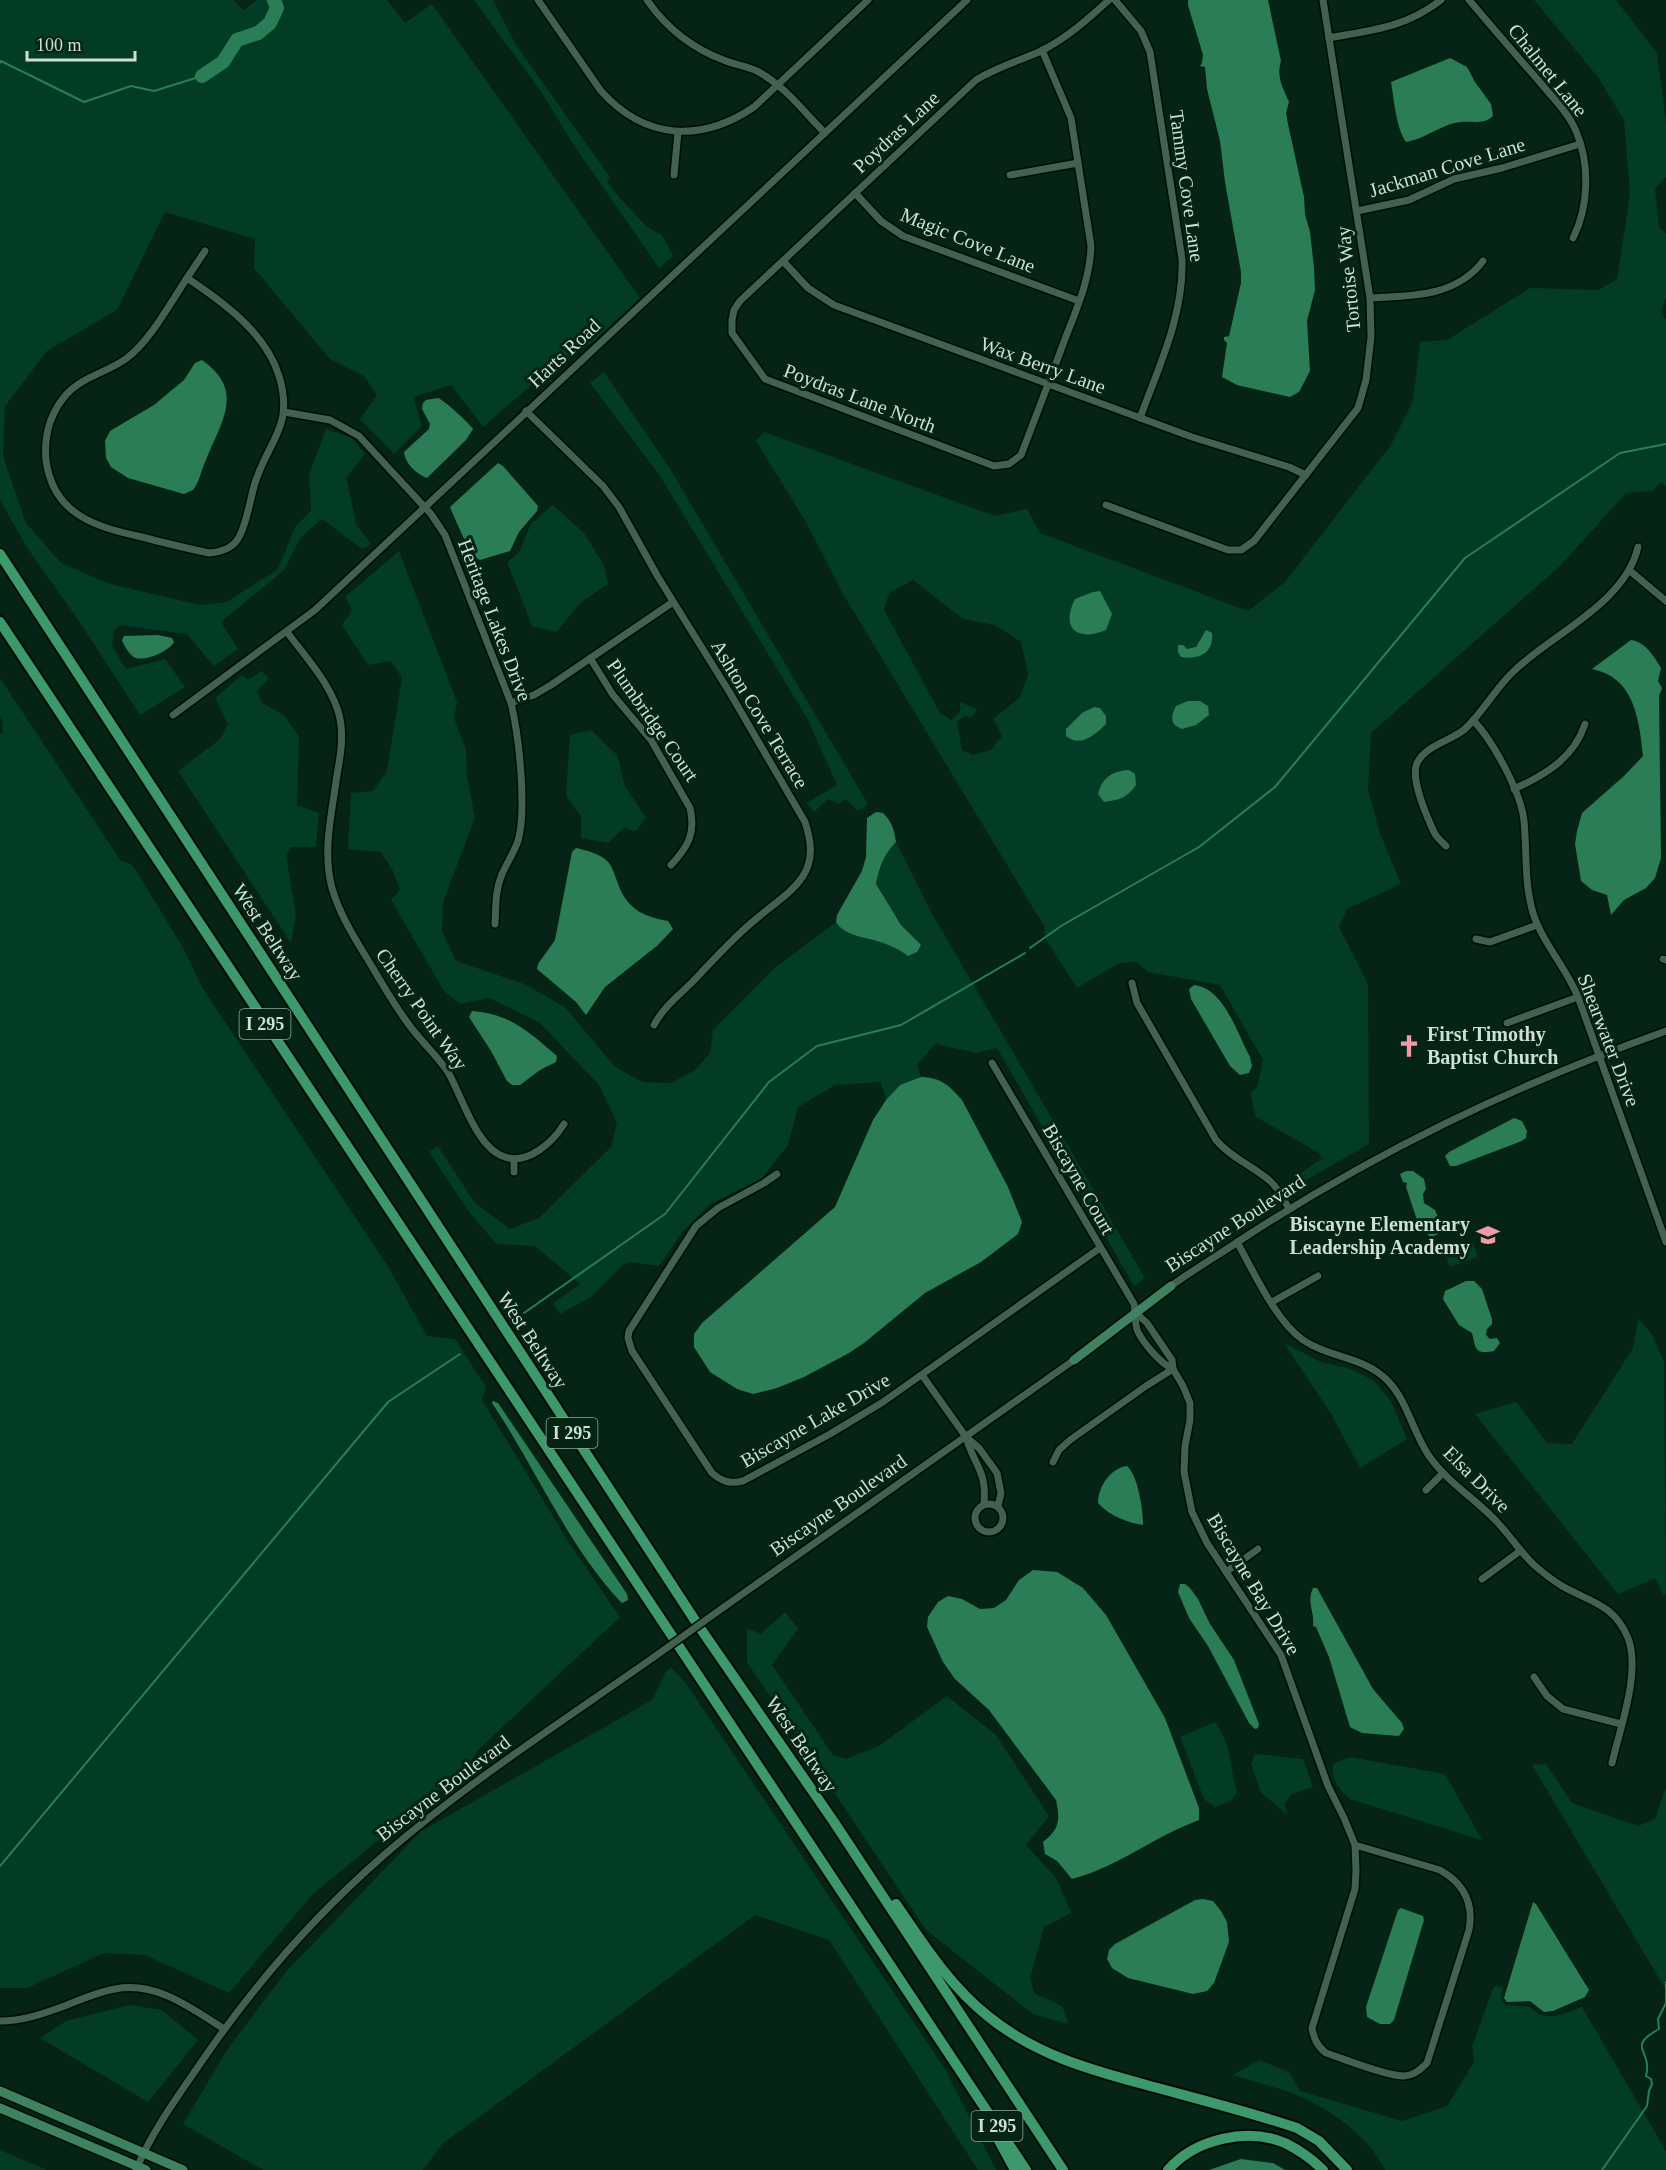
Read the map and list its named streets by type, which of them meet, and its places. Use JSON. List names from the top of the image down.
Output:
{
  "streets": {
    "highway": ["West Beltway", "I 295"],
    "main road": ["Biscayne Boulevard"],
    "street": [
      "Chalmet Lane",
      "Poydras Lane",
      "Jackman Cove Lane",
      "Tammy Cove Lane",
      "Magic Cove Lane",
      "Tortoise Way",
      "Harts Road",
      "Wax Berry Lane",
      "Poydras Lane North",
      "Heritage Lakes Drive",
      "Ashton Cove Terrace",
      "Plumbridge Court",
      "Cherry Point Way",
      "Shearwater Drive",
      "Biscayne Court",
      "Biscayne Lake Drive",
      "Elsa Drive",
      "Biscayne Bay Drive"
    ]
  },
  "crossings": [
    ["Chalmet Lane", "Jackman Cove Lane"],
    ["Poydras Lane", "Magic Cove Lane"],
    ["Poydras Lane", "Wax Berry Lane"],
    ["Poydras Lane", "Poydras Lane North"],
    ["Jackman Cove Lane", "Tortoise Way"],
    ["Tammy Cove Lane", "Wax Berry Lane"],
    ["Tortoise Way", "Wax Berry Lane"],
    ["Harts Road", "Heritage Lakes Drive"],
    ["Harts Road", "Ashton Cove Terrace"],
    ["Harts Road", "Cherry Point Way"],
    ["Wax Berry Lane", "Poydras Lane North"],
    ["Shearwater Drive", "Biscayne Boulevard"],
    ["Biscayne Court", "Biscayne Boulevard"],
    ["Biscayne Court", "Biscayne Lake Drive"],
    ["Biscayne Court", "Biscayne Bay Drive"],
    ["Biscayne Boulevard", "Elsa Drive"],
    ["Biscayne Boulevard", "Biscayne Bay Drive"]
  ],
  "places": {
    "church": ["First Timothy Baptist Church"],
    "school or university": ["Biscayne Elementary Leadership Academy"]
  },
  "scale_bar": "100 m"
}
